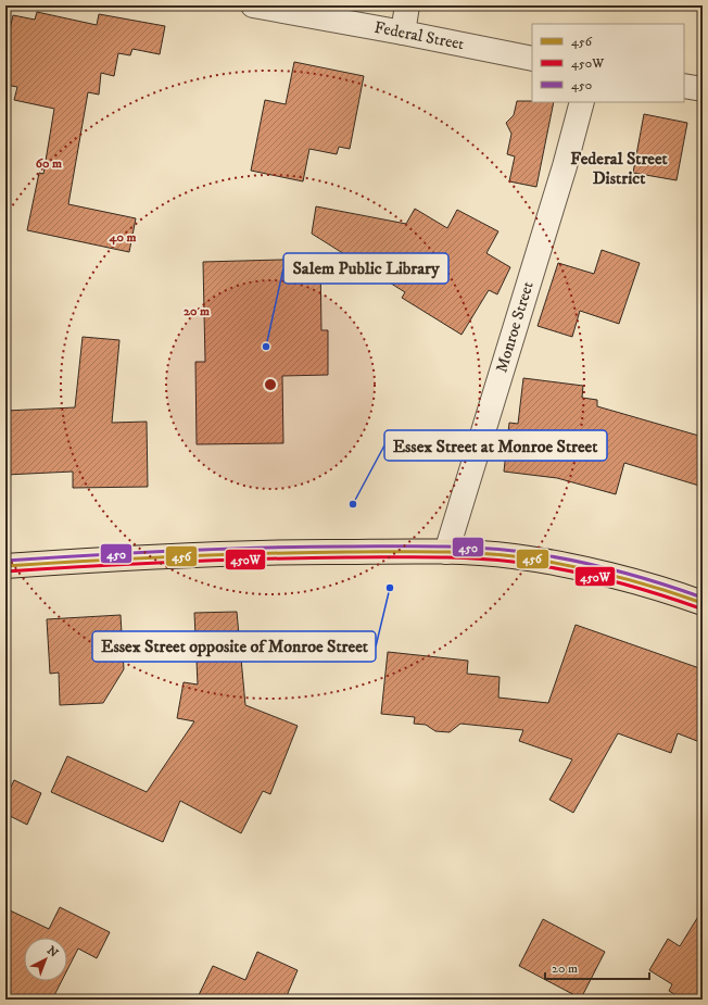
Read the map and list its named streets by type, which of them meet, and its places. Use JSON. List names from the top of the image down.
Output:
{
  "streets": {
    "street": ["Federal Street", "Monroe Street"]
  },
  "districts": ["Federal Street District"],
  "places": ["Salem Public Library", "Essex Street at Monroe Street", "Essex Street opposite of Monroe Street"],
  "lines": ["transit line 450", "transit line 456", "transit line 450W"],
  "legend": ["456", "450W", "450"],
  "scale_bar": "20 m",
  "north": "top right",
  "rings": ["60 m", "40 m", "20 m"]
}
